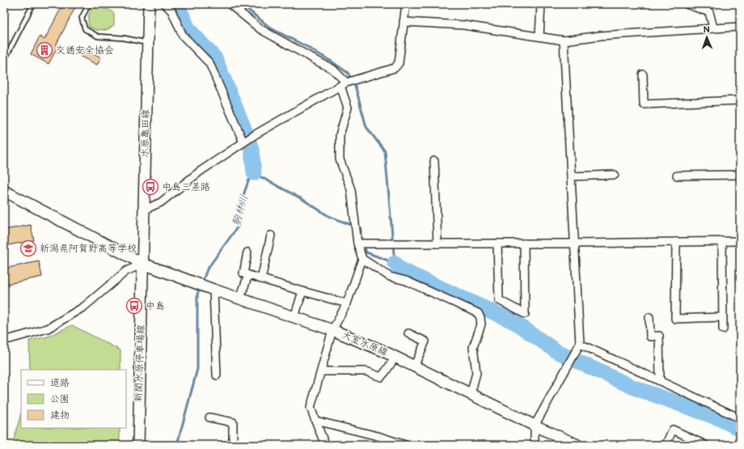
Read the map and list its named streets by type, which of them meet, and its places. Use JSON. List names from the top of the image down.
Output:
{
  "streets": {
    "main road": ["水原亀田線", "大室水原線", "新関水原停車場線"]
  },
  "crossings": [
    ["水原亀田線", "大室水原線"],
    ["水原亀田線", "新関水原停車場線"],
    ["大室水原線", "新関水原停車場線"]
  ],
  "water": ["駒林川"],
  "places": {
    "building": ["交通安全協会"],
    "bus stop": ["中島三差路", "中島"],
    "school or university": ["新潟県阿賀野高等学校"]
  },
  "legend": ["道路", "公園", "建物"],
  "north": "top"
}
